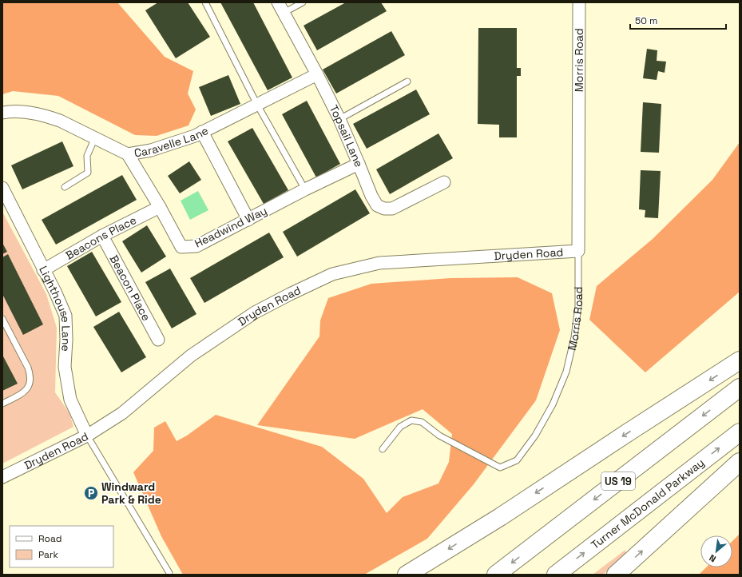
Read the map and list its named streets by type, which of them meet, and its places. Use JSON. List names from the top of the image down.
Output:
{
  "streets": {
    "highway": ["US 19", "Turner McDonald Parkway"],
    "street": [
      "Morris Road",
      "Topsail Lane",
      "Caravelle Lane",
      "Headwind Way",
      "Beacons Place",
      "Dryden Road",
      "Beacon Place",
      "Lighthouse Lane"
    ]
  },
  "crossings": [
    ["Morris Road", "Dryden Road"],
    ["Topsail Lane", "Caravelle Lane"],
    ["Topsail Lane", "Headwind Way"],
    ["Caravelle Lane", "Headwind Way"],
    ["Headwind Way", "Beacons Place"],
    ["Beacons Place", "Beacon Place"],
    ["Beacons Place", "Lighthouse Lane"],
    ["Dryden Road", "Lighthouse Lane"]
  ],
  "places": {
    "parking": ["Windward Park & Ride"]
  },
  "legend": ["Road", "Park"],
  "scale_bar": "50 m",
  "north": "bottom left"
}
